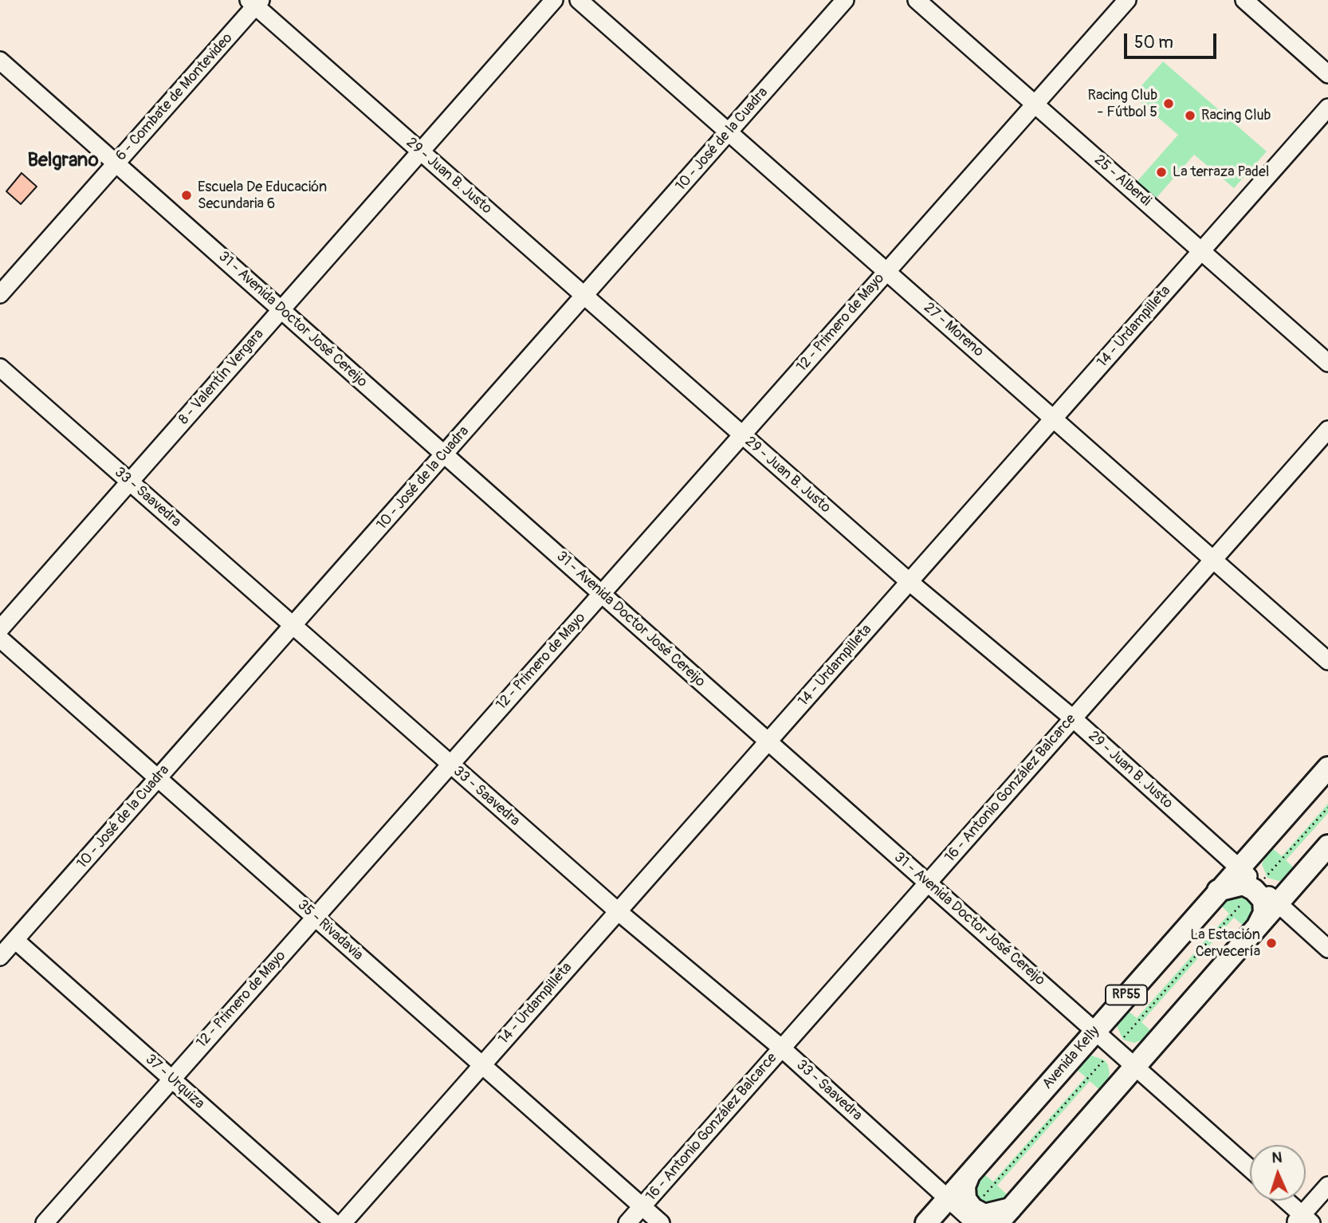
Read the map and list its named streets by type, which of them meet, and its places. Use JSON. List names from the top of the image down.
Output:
{
  "streets": {
    "main road": ["RP55", "Avenida Kelly"],
    "street": [
      "6 - Combate de Montevideo",
      "10 - José de la Cuadra",
      "29 - Juan B. Justo",
      "25 - Alberdi",
      "31 - Avenida Doctor José Cereijo",
      "12 - Primero de Mayo",
      "14 - Urdampilleta",
      "27 - Moreno",
      "8 - Valentín Vergara",
      "33 - Saavedra",
      "16 - Antonio González Balcarce",
      "35 - Rivadavia",
      "37 - Urquiza"
    ]
  },
  "crossings": [
    ["6 - Combate de Montevideo", "29 - Juan B. Justo"],
    ["6 - Combate de Montevideo", "31 - Avenida Doctor José Cereijo"],
    ["10 - José de la Cuadra", "29 - Juan B. Justo"],
    ["10 - José de la Cuadra", "31 - Avenida Doctor José Cereijo"],
    ["10 - José de la Cuadra", "27 - Moreno"],
    ["10 - José de la Cuadra", "33 - Saavedra"],
    ["10 - José de la Cuadra", "35 - Rivadavia"],
    ["10 - José de la Cuadra", "37 - Urquiza"],
    ["29 - Juan B. Justo", "12 - Primero de Mayo"],
    ["29 - Juan B. Justo", "14 - Urdampilleta"],
    ["29 - Juan B. Justo", "8 - Valentín Vergara"],
    ["29 - Juan B. Justo", "16 - Antonio González Balcarce"],
    ["29 - Juan B. Justo", "Avenida Kelly"],
    ["25 - Alberdi", "12 - Primero de Mayo"],
    ["25 - Alberdi", "14 - Urdampilleta"],
    ["31 - Avenida Doctor José Cereijo", "12 - Primero de Mayo"],
    ["31 - Avenida Doctor José Cereijo", "14 - Urdampilleta"],
    ["31 - Avenida Doctor José Cereijo", "8 - Valentín Vergara"],
    ["31 - Avenida Doctor José Cereijo", "16 - Antonio González Balcarce"],
    ["31 - Avenida Doctor José Cereijo", "Avenida Kelly"],
    ["12 - Primero de Mayo", "27 - Moreno"],
    ["12 - Primero de Mayo", "33 - Saavedra"],
    ["12 - Primero de Mayo", "35 - Rivadavia"],
    ["12 - Primero de Mayo", "37 - Urquiza"],
    ["14 - Urdampilleta", "27 - Moreno"],
    ["14 - Urdampilleta", "33 - Saavedra"],
    ["14 - Urdampilleta", "35 - Rivadavia"],
    ["27 - Moreno", "16 - Antonio González Balcarce"],
    ["8 - Valentín Vergara", "33 - Saavedra"],
    ["33 - Saavedra", "16 - Antonio González Balcarce"],
    ["33 - Saavedra", "Avenida Kelly"],
    ["16 - Antonio González Balcarce", "35 - Rivadavia"]
  ],
  "districts": ["Belgrano"],
  "places": [
    "Racing Club - Fútbol 5",
    "Racing Club",
    "La terraza Padel",
    "Escuela De Educación Secundaria 6",
    "La Estación Cervecería"
  ],
  "scale_bar": "50 m",
  "north": "top"
}
